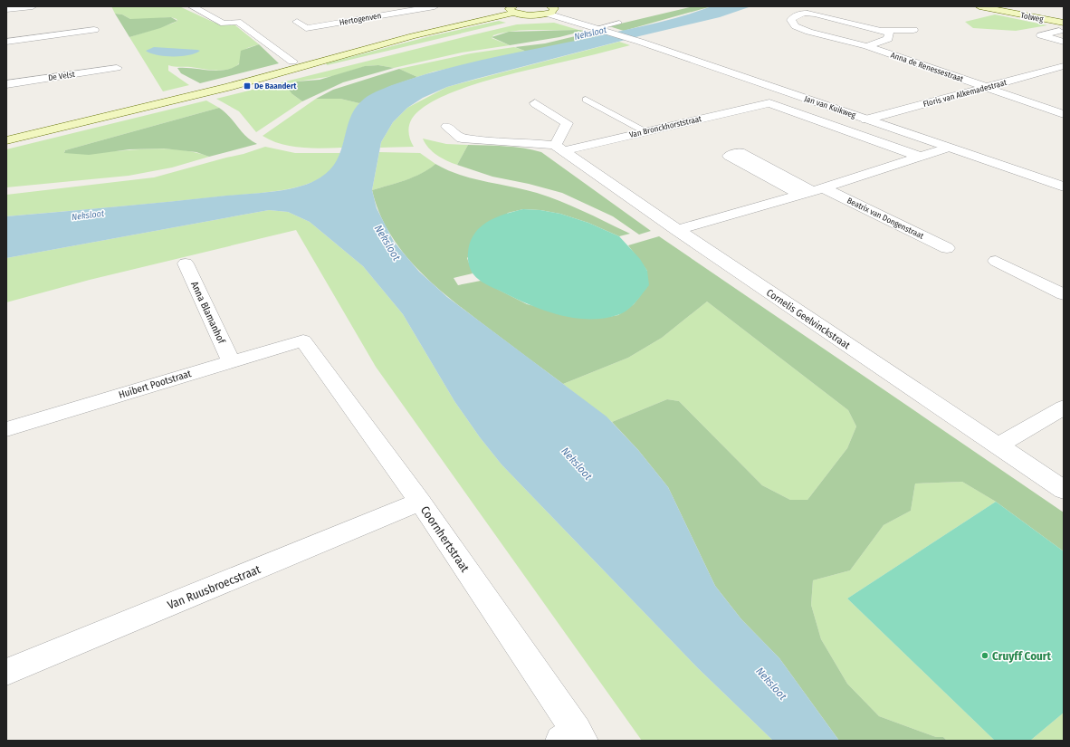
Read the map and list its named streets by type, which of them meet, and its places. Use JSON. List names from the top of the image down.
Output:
{
  "streets": {
    "main road": ["Tolweg"],
    "street": [
      "Hertogenven",
      "Anna de Renessestraat",
      "De Velst",
      "Floris van Alkemadestraat",
      "Jan van Kuikweg",
      "Van Bronckhorststraat",
      "Beatrix van Dongenstraat",
      "Anna Blamanhof",
      "Cornelis Geelvinckstraat",
      "Huibert Pootstraat",
      "Coornhertstraat",
      "Van Ruusbroecstraat"
    ]
  },
  "crossings": [
    ["Anna de Renessestraat", "Floris van Alkemadestraat"],
    ["Floris van Alkemadestraat", "Jan van Kuikweg"],
    ["Jan van Kuikweg", "Van Bronckhorststraat"],
    ["Van Bronckhorststraat", "Cornelis Geelvinckstraat"],
    ["Anna Blamanhof", "Huibert Pootstraat"],
    ["Huibert Pootstraat", "Coornhertstraat"],
    ["Coornhertstraat", "Van Ruusbroecstraat"]
  ],
  "water": ["Neksloot"],
  "places": {
    "transit": ["De Baandert"],
    "other": ["Cruyff Court"]
  }
}
